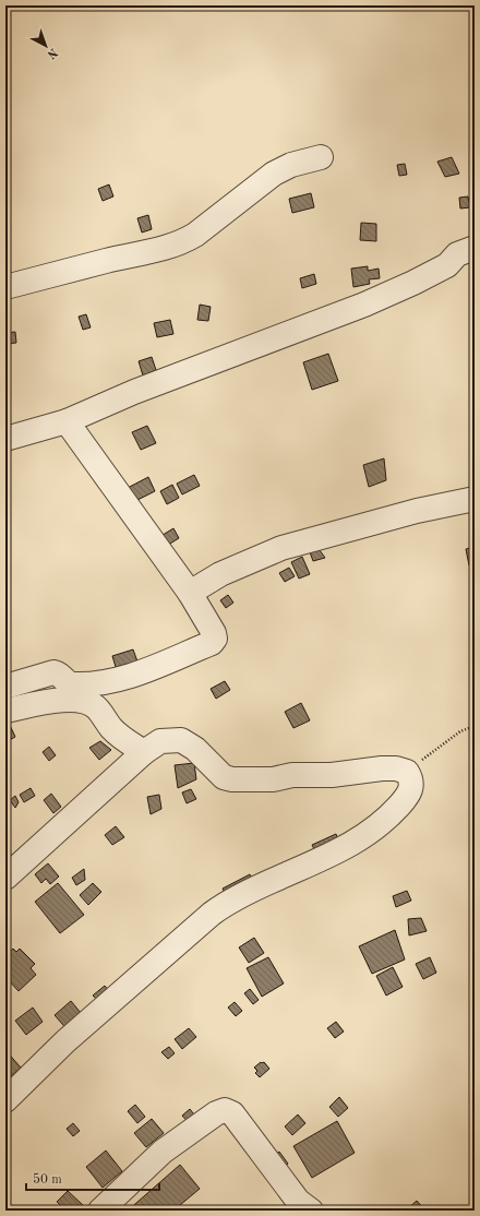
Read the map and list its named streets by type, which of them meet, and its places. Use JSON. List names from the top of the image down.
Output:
{
  "scale_bar": "50 m",
  "north": "bottom right"
}
